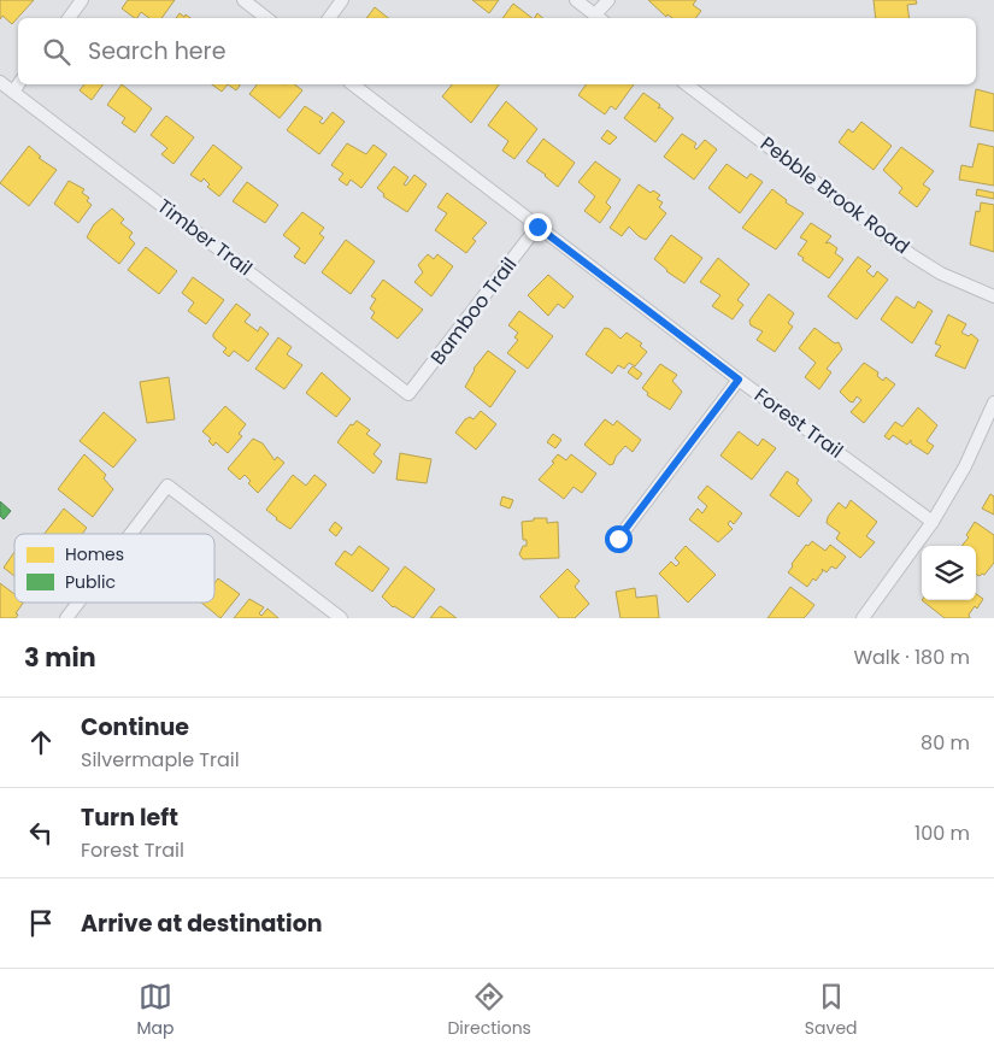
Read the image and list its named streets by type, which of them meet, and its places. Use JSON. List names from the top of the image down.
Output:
{
  "streets": {
    "street": [
      "Pebble Brook Road",
      "Timber Trail",
      "Bamboo Trail",
      "Forest Trail"
    ]
  },
  "crossings": [
    ["Timber Trail", "Bamboo Trail"],
    ["Bamboo Trail", "Forest Trail"]
  ],
  "legend": ["Homes", "Public"],
  "page": {
    "search": "Search here",
    "heading": ["3 min", "Walk · 180 m"],
    "list": [
      ["Continue", "Silvermaple Trail", "80 m"],
      ["Turn left", "Forest Trail", "100 m"],
      "Arrive at destination"
    ],
    "nav": ["Map", "Directions", "Saved"]
  }
}
